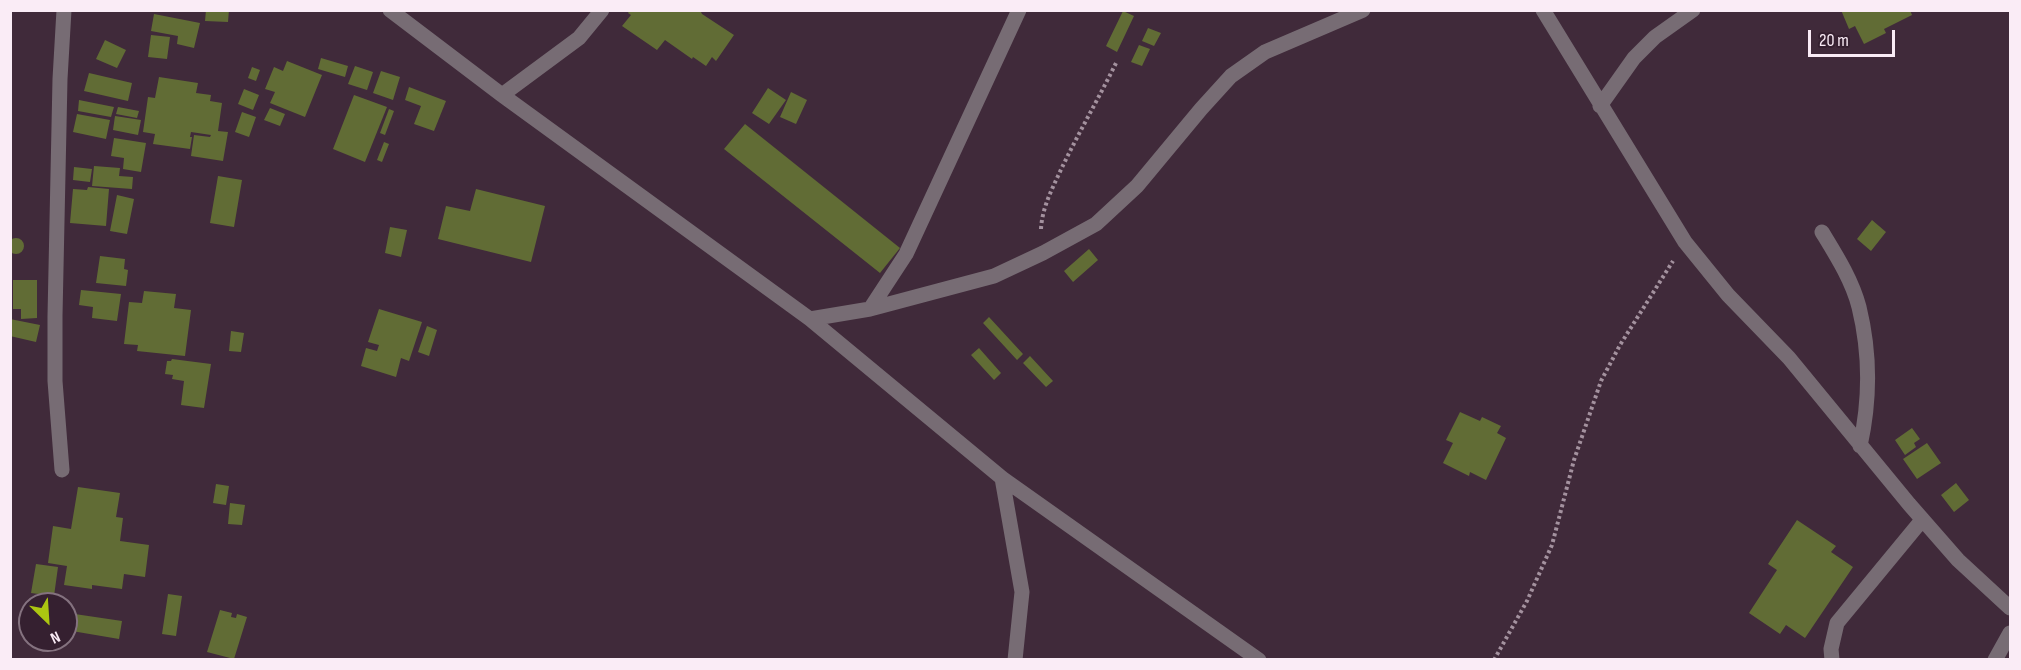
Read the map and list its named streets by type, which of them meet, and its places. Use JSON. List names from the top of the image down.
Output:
{
  "scale_bar": "20 m",
  "north": "bottom right"
}
